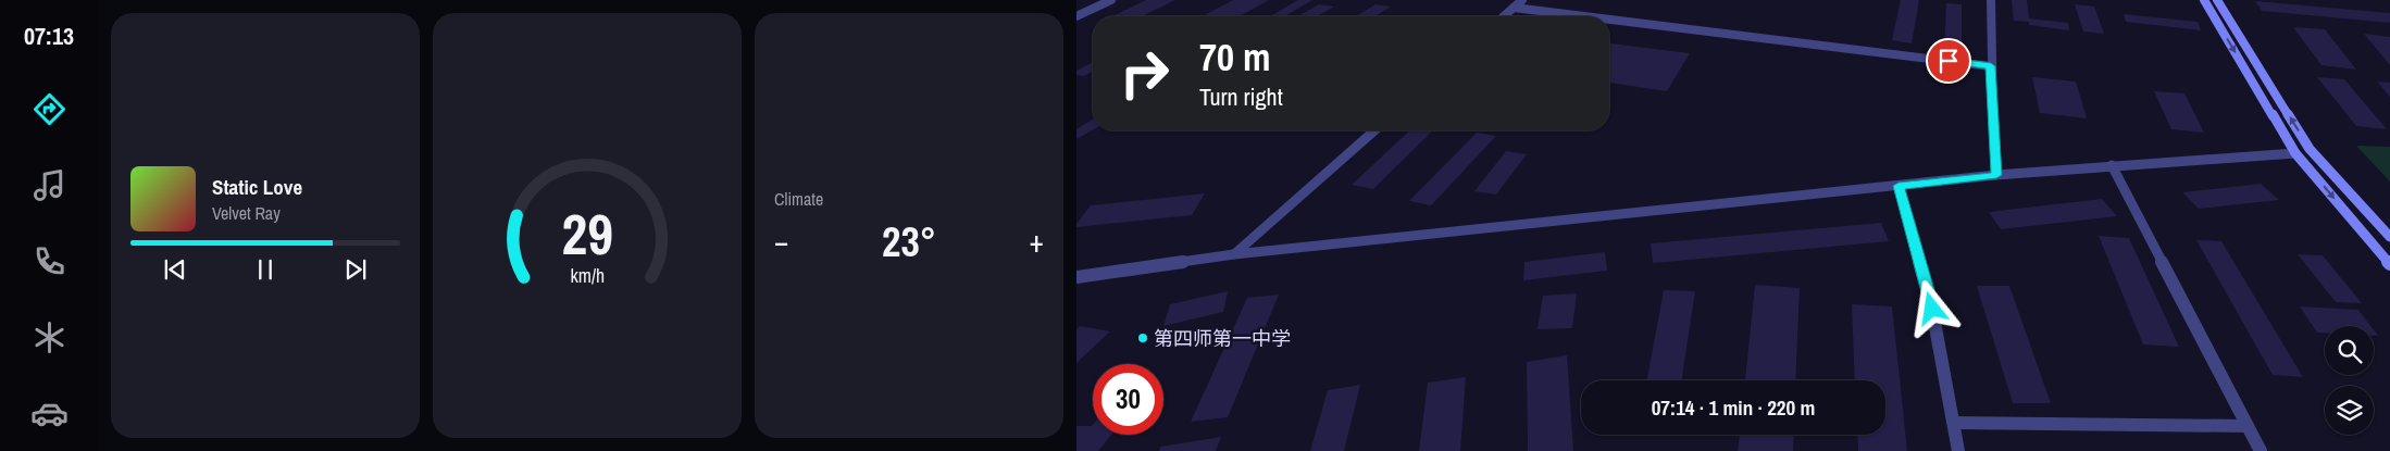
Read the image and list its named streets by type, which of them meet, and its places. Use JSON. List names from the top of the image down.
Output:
{
  "places": ["第四师第一中学"],
  "page": {
    "tabs": "07:13",
    "tile": "Climate",
    "turn": ["70 m", "Turn right"],
    "song": ["Static Love", "Velvet Ray"],
    "heat": ["−", "23°", "+"],
    "limit": "30",
    "trip": "07:14 · 1 min · 220 m",
    "gauge": ["29", "km/h"]
  }
}
